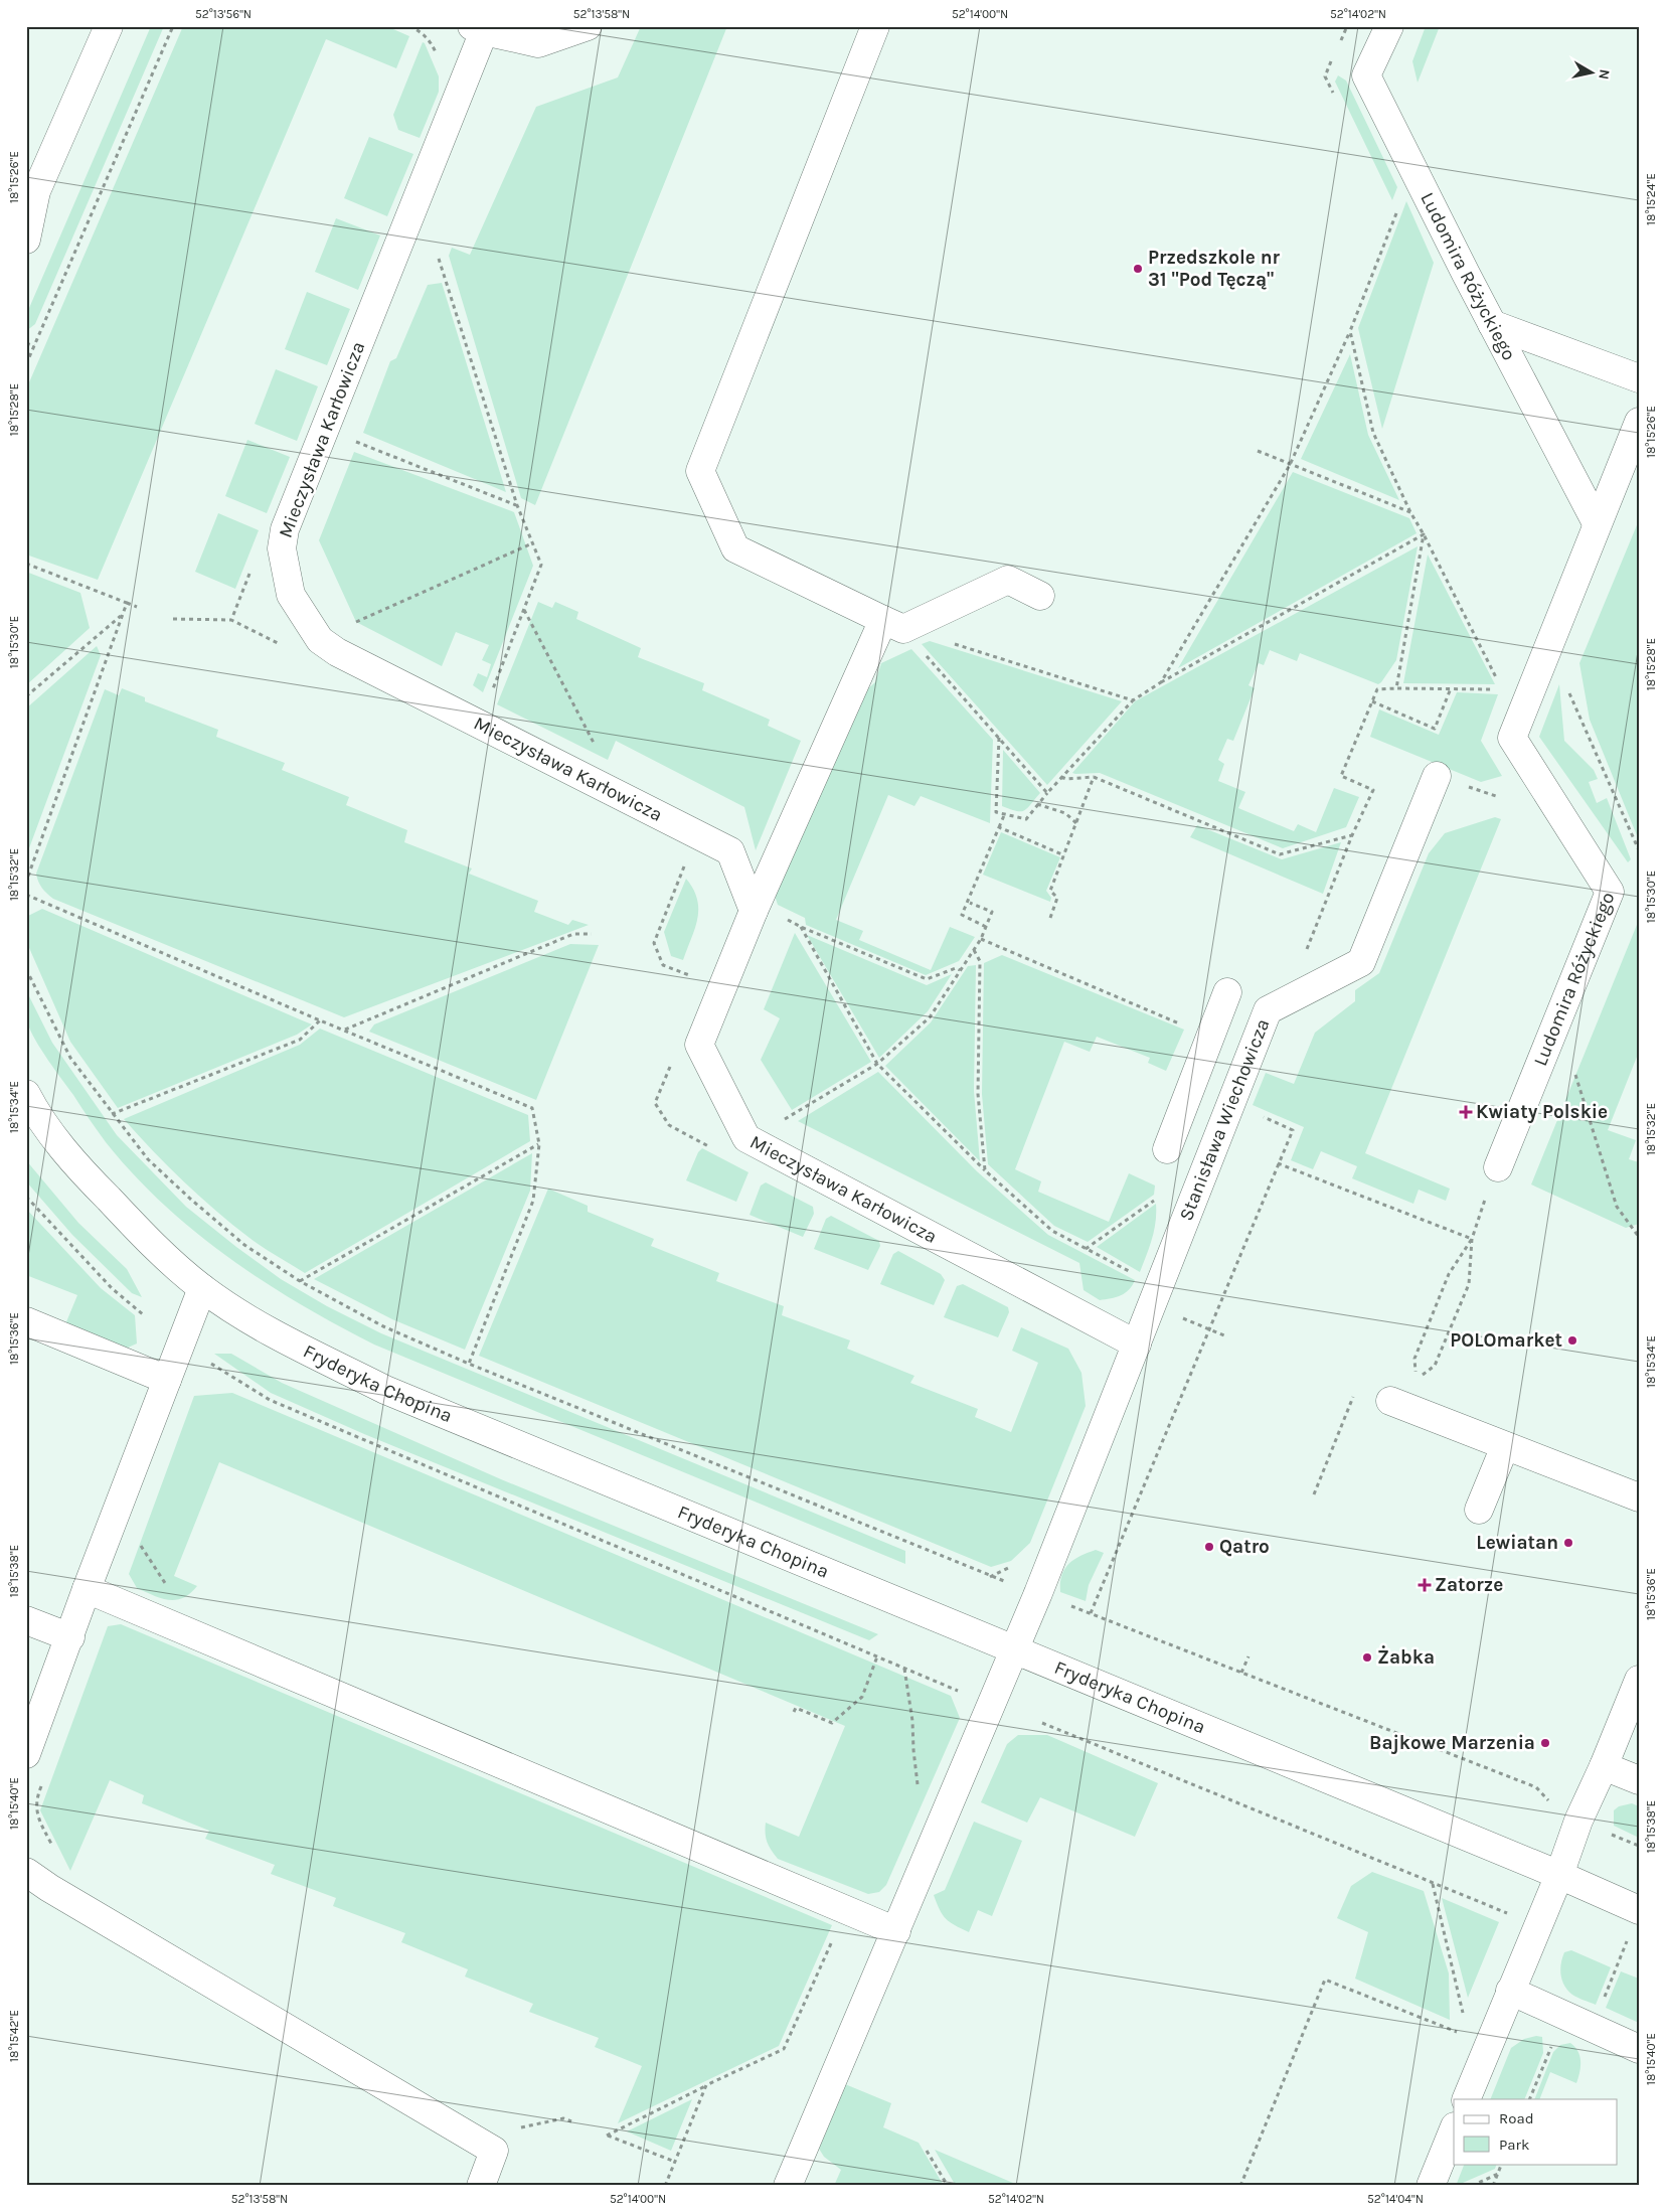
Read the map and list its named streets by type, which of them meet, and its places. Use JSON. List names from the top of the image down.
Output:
{
  "streets": {
    "street": [
      "Ludomira Różyckiego",
      "Mieczysława Karłowicza",
      "Stanisława Wiechowicza",
      "Fryderyka Chopina"
    ]
  },
  "crossings": [
    ["Mieczysława Karłowicza", "Stanisława Wiechowicza"],
    ["Stanisława Wiechowicza", "Fryderyka Chopina"]
  ],
  "places": {
    "other": [
      "Przedszkole nr 31 \"Pod Tęczą\"",
      "POLOmarket",
      "Lewiatan",
      "Qatro",
      "Żabka",
      "Bajkowe Marzenia"
    ],
    "health": ["Kwiaty Polskie", "Zatorze"]
  },
  "legend": ["Road", "Park"],
  "north": "right",
  "coordinates": [
    "52°13'56\"N",
    "52°13'58\"N",
    "52°14'00\"N",
    "52°14'02\"N",
    "18°15'26\"E",
    "18°15'24\"E",
    "18°15'28\"E",
    "18°15'30\"E",
    "18°15'32\"E",
    "18°15'34\"E",
    "18°15'36\"E",
    "18°15'38\"E",
    "18°15'40\"E",
    "18°15'42\"E",
    "52°14'04\"N"
  ]
}
